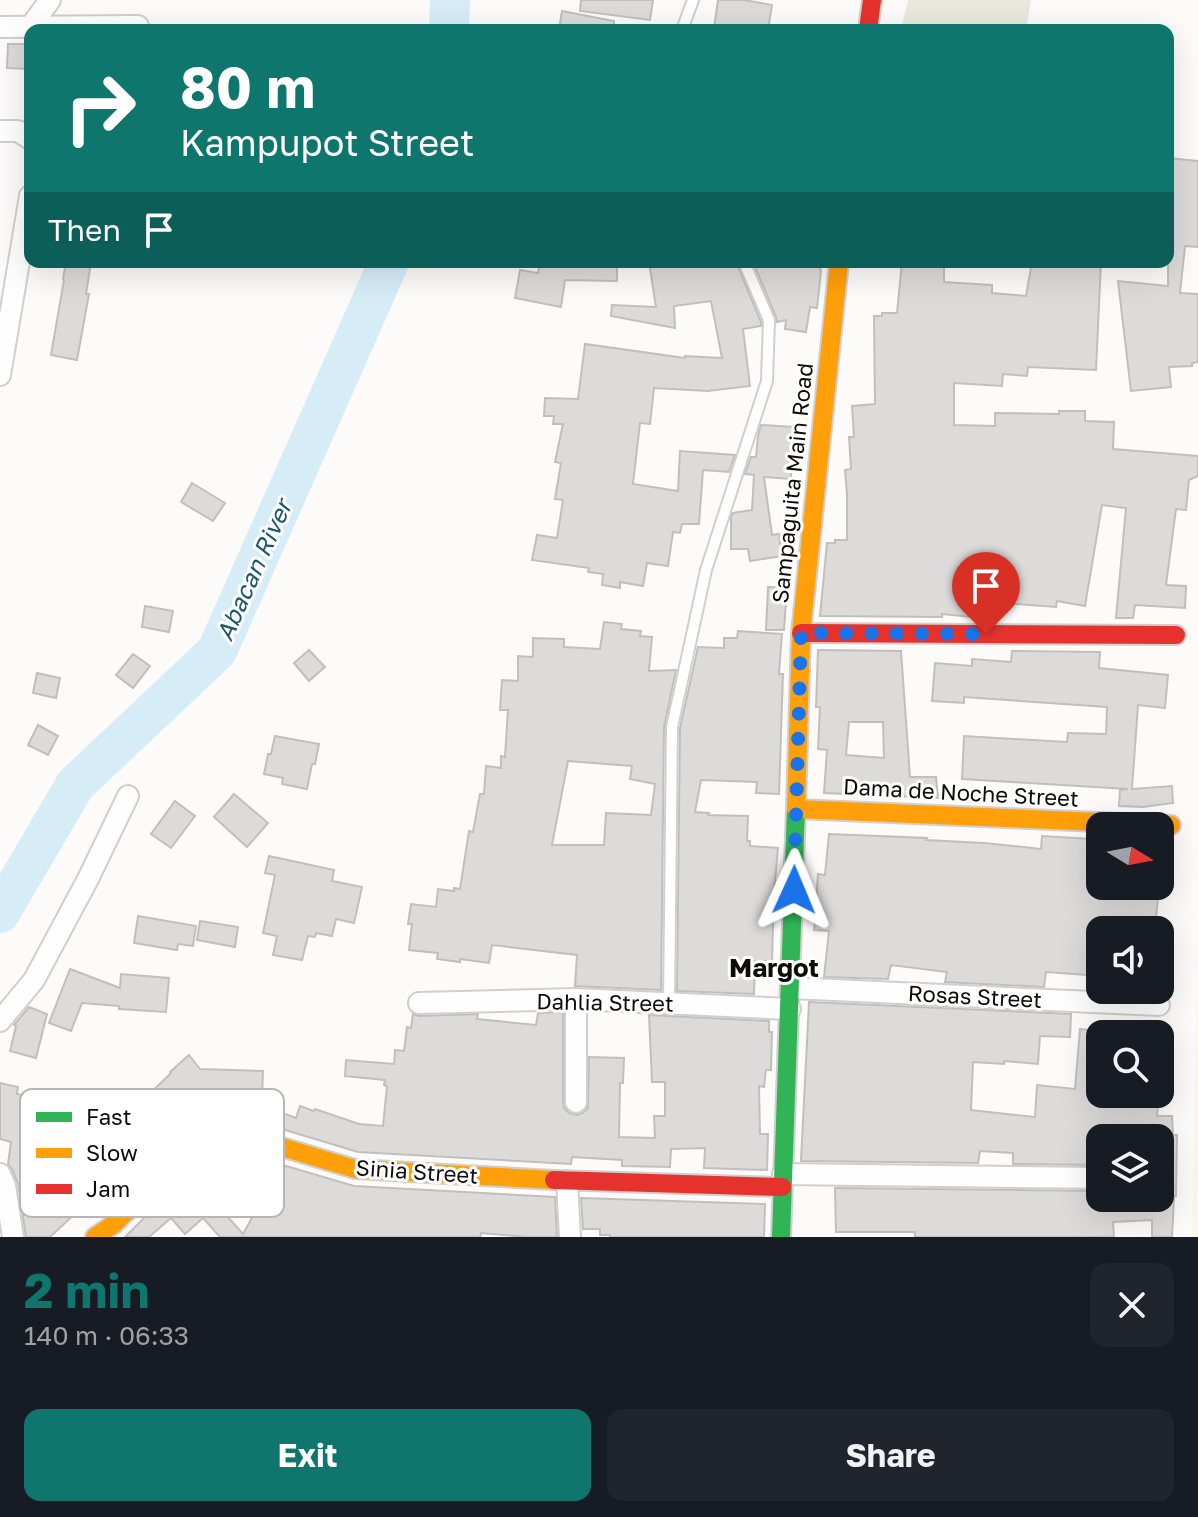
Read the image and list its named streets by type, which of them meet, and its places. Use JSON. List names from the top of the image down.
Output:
{
  "streets": {
    "street": [
      "Sampaguita Main Road",
      "Dama de Noche Street",
      "Rosas Street",
      "Dahlia Street",
      "Sinia Street"
    ]
  },
  "crossings": [
    ["Sampaguita Main Road", "Dama de Noche Street"],
    ["Sampaguita Main Road", "Rosas Street"],
    ["Sampaguita Main Road", "Dahlia Street"],
    ["Sampaguita Main Road", "Sinia Street"],
    ["Rosas Street", "Dahlia Street"]
  ],
  "districts": ["Margot"],
  "water": ["Abacan River"],
  "legend": ["Fast", "Slow", "Jam"],
  "north": "right",
  "page": {
    "turn": ["80 m", "Kampupot Street"],
    "then": "Then",
    "heading": ["2 min", "140 m · 06:33"],
    "buttons": ["Exit", "Share"]
  }
}
